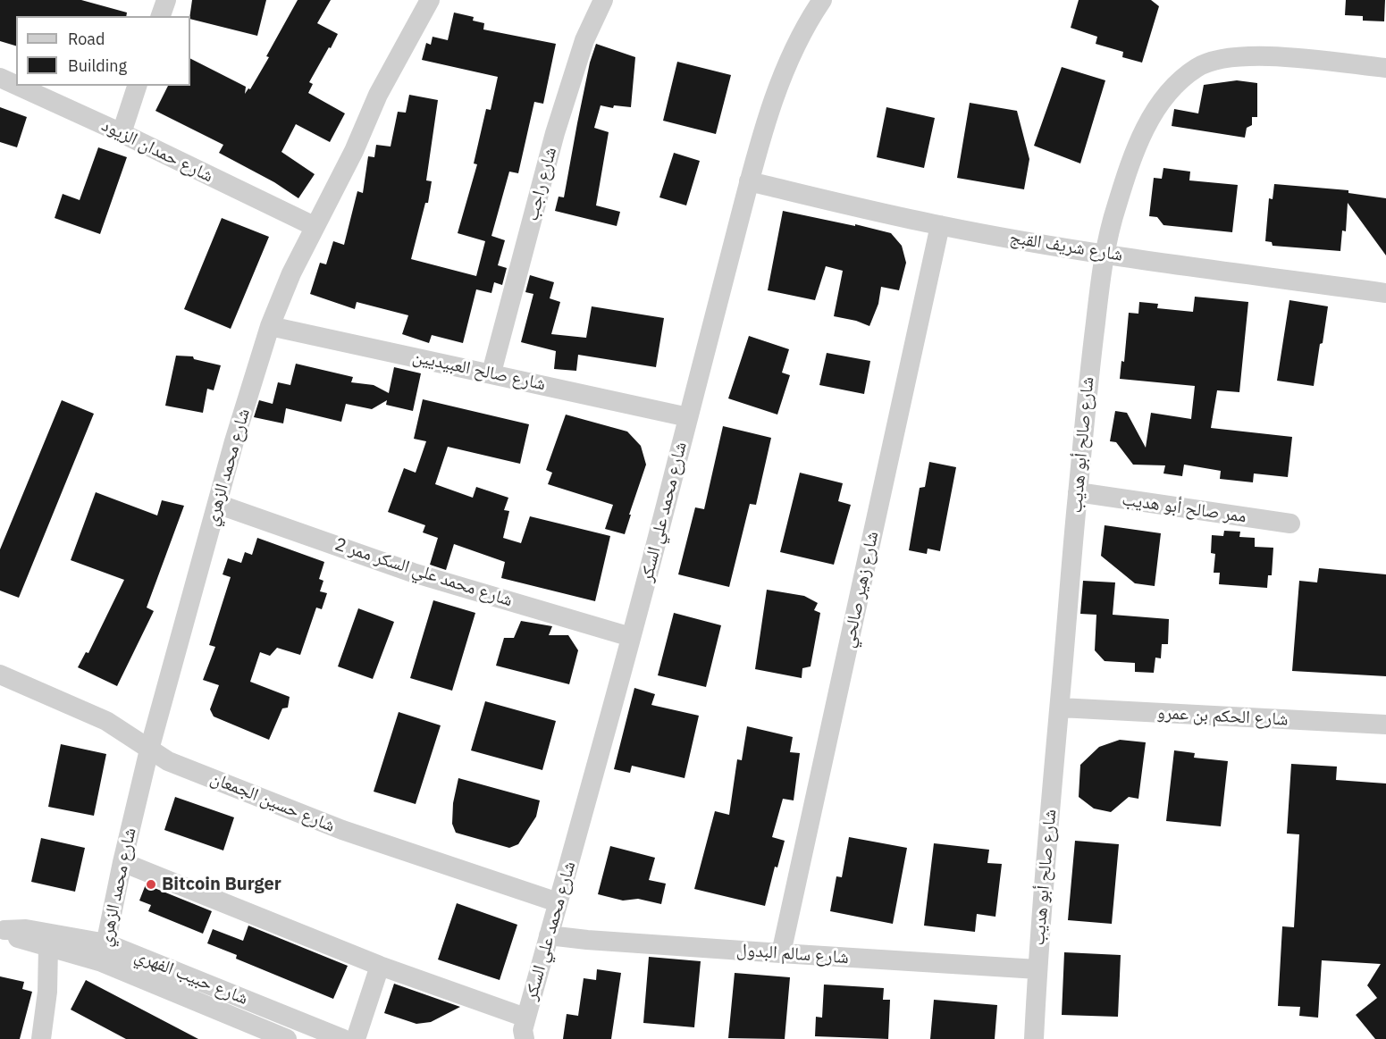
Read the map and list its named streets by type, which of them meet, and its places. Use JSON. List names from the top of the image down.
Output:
{
  "streets": {
    "street": [
      "شارع حمدان الزيود",
      "شارع راجب",
      "شارع شريف القبج",
      "شارع صالح العبيديين",
      "شارع صالح أبو هديب",
      "شارع محمد الزهري",
      "ممر صالح أبو هديب",
      "شارع محمد علي السكر",
      "شارع محمد علي السكر ممر 2",
      "شارع زهير صالحي",
      "شارع الحكم بن عمرو",
      "شارع حسين الجمعان",
      "شارع سالم البدول",
      "شارع حبيب الفهري"
    ]
  },
  "crossings": [
    ["شارع حمدان الزيود", "شارع محمد الزهري"],
    ["شارع راجب", "شارع صالح العبيديين"],
    ["شارع شريف القبج", "شارع صالح أبو هديب"],
    ["شارع شريف القبج", "شارع محمد علي السكر"],
    ["شارع شريف القبج", "شارع زهير صالحي"],
    ["شارع صالح العبيديين", "شارع محمد الزهري"],
    ["شارع صالح العبيديين", "شارع محمد علي السكر"],
    ["شارع صالح أبو هديب", "ممر صالح أبو هديب"],
    ["شارع صالح أبو هديب", "شارع الحكم بن عمرو"],
    ["شارع صالح أبو هديب", "شارع سالم البدول"],
    ["شارع محمد الزهري", "شارع محمد علي السكر ممر 2"],
    ["شارع محمد الزهري", "شارع حسين الجمعان"],
    ["شارع محمد الزهري", "شارع حبيب الفهري"],
    ["شارع محمد علي السكر", "شارع محمد علي السكر ممر 2"],
    ["شارع محمد علي السكر", "شارع حسين الجمعان"],
    ["شارع محمد علي السكر", "شارع سالم البدول"],
    ["شارع زهير صالحي", "شارع سالم البدول"]
  ],
  "places": ["Bitcoin Burger"],
  "legend": ["Road", "Building"]
}
